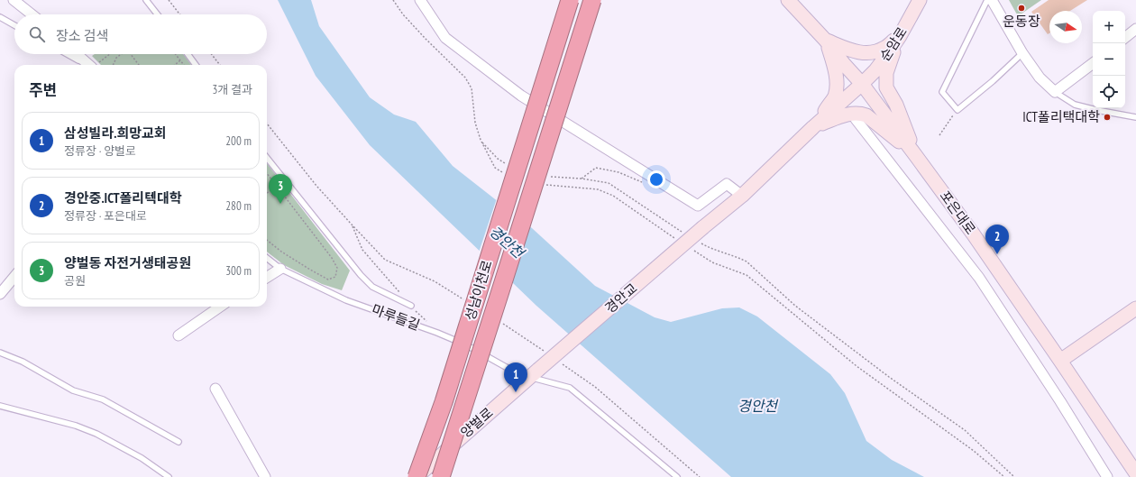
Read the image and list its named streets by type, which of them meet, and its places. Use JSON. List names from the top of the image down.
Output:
{
  "streets": {
    "highway": ["성남이천로"],
    "street": [
      "순암로",
      "포은대로",
      "경안교",
      "양벌로"
    ],
    "lane": ["마루들길"]
  },
  "crossings": [
    ["순암로", "포은대로"],
    ["순암로", "경안교"],
    ["성남이천로", "양벌로"],
    ["경안교", "마루들길"],
    ["경안교", "양벌로"],
    ["마루들길", "양벌로"]
  ],
  "water": ["경안천"],
  "places": ["운동장", "ICT폴리택대학"],
  "north": "right",
  "page": {
    "map_buttons": ["+", "−"],
    "search": "장소 검색",
    "heading": ["주변", "3개 결과"],
    "list": [
      {
        "mark": "1",
        "name": "삼성빌라.희망교회",
        "note": "정류장 · 양벌로",
        "value": "200 m"
      },
      {
        "mark": "2",
        "name": "경안중.ICT폴리텍대학",
        "note": "정류장 · 포은대로",
        "value": "280 m"
      },
      {
        "mark": "3",
        "name": "양벌동 자전거생태공원",
        "note": "공원",
        "value": "300 m"
      }
    ],
    "pins": ["3", "2", "1"]
  }
}
